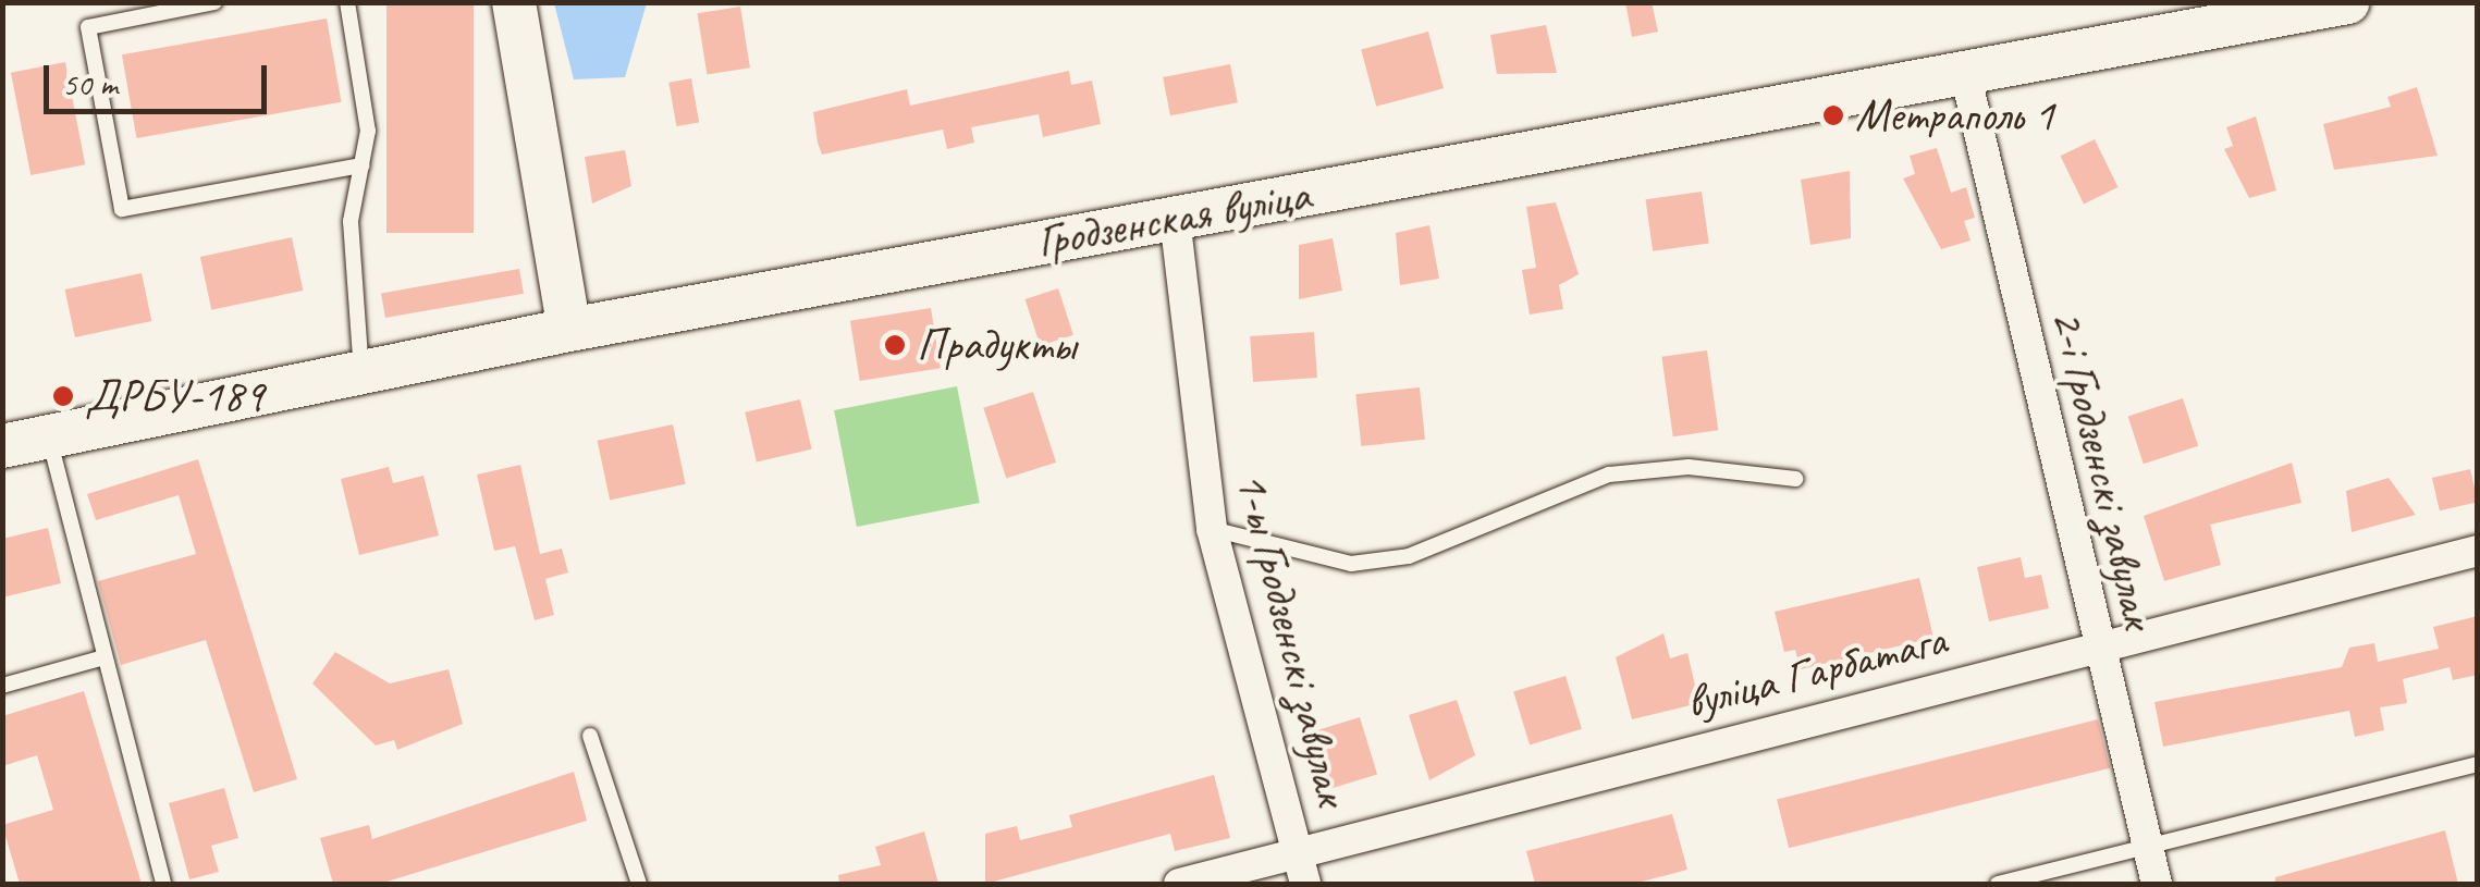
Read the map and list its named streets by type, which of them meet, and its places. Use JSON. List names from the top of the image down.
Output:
{
  "streets": {
    "street": [
      "Гродзенская вуліца",
      "2-і Гродзенскі завулак",
      "1-ы Гродзенскі завулак",
      "вуліца Гарбатага"
    ]
  },
  "crossings": [
    ["Гродзенская вуліца", "2-і Гродзенскі завулак"],
    ["Гродзенская вуліца", "1-ы Гродзенскі завулак"],
    ["2-і Гродзенскі завулак", "вуліца Гарбатага"],
    ["1-ы Гродзенскі завулак", "вуліца Гарбатага"]
  ],
  "places": ["Метраполь 1", "Прадукты", "ДРБУ-189"],
  "scale_bar": "50 m"
}
